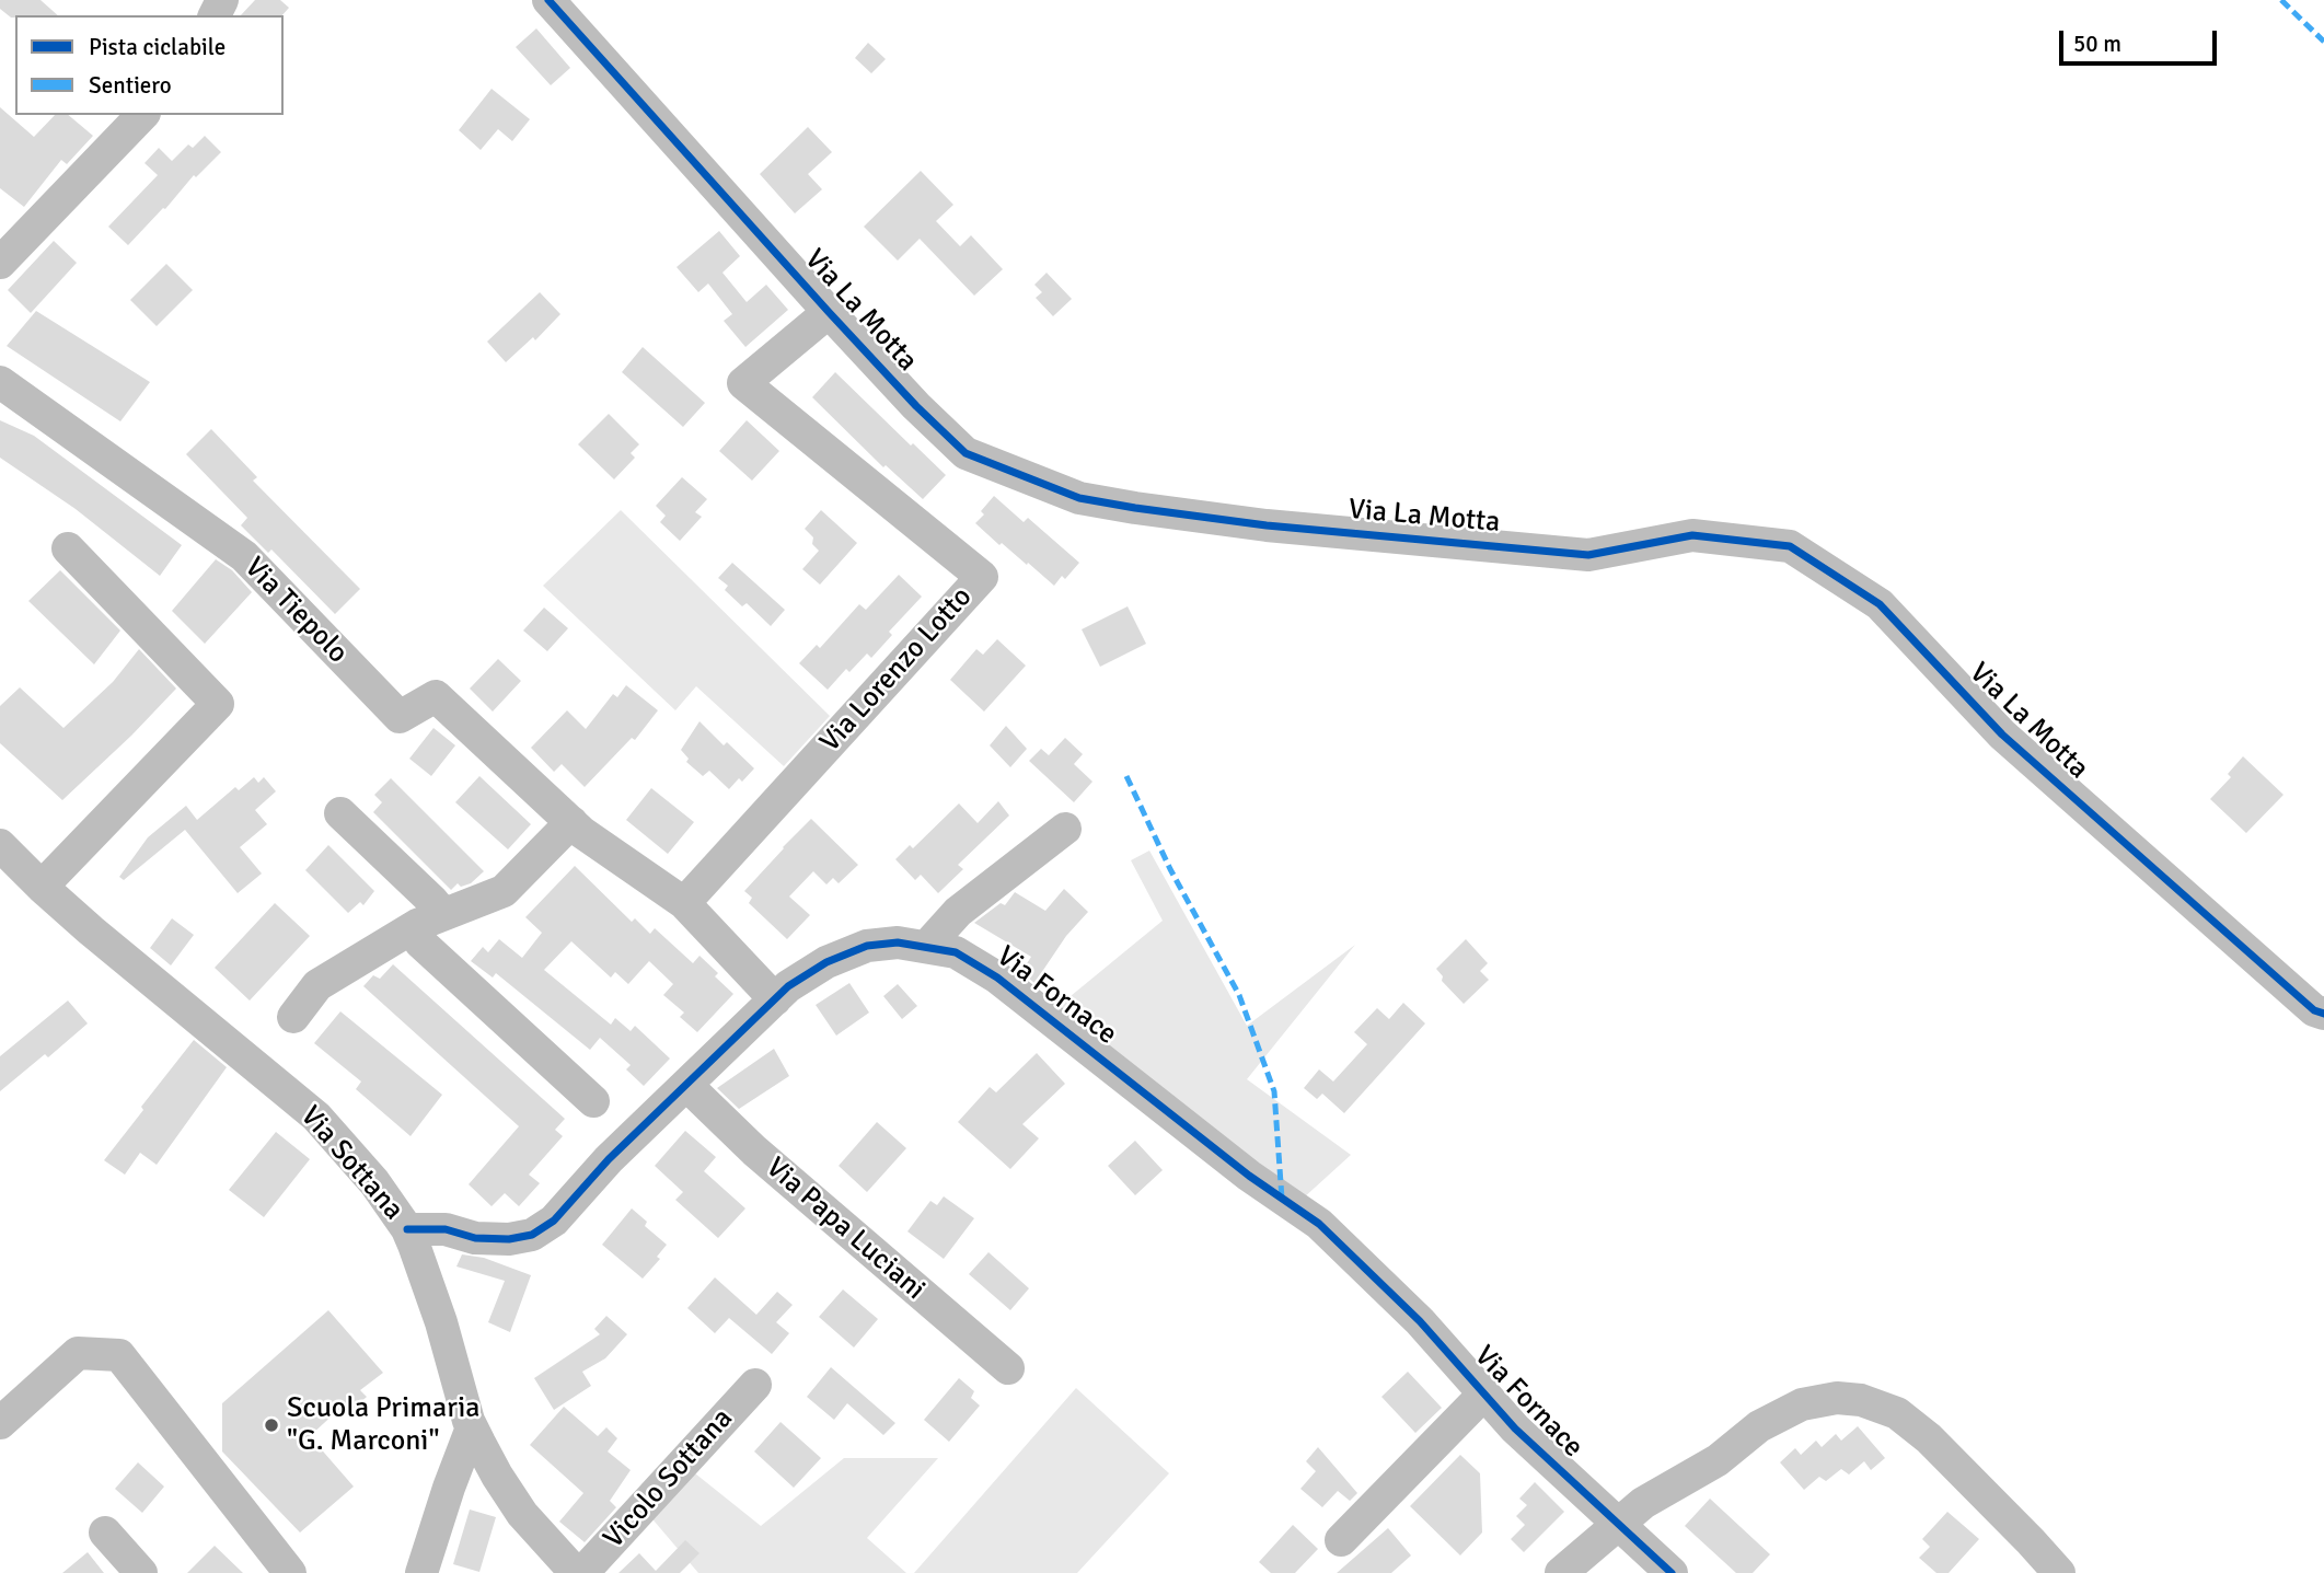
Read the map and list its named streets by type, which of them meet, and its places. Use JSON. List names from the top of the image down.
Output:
{
  "streets": {
    "street": [
      "Via La Motta",
      "Via Tiepolo",
      "Via Lorenzo Lotto",
      "Via Fornace",
      "Via Sottana",
      "Via Papa Luciani",
      "Vicolo Sottana"
    ]
  },
  "crossings": [
    ["Via La Motta", "Via Lorenzo Lotto"],
    ["Via Tiepolo", "Via Lorenzo Lotto"],
    ["Via Tiepolo", "Via Fornace"],
    ["Via Fornace", "Via Sottana"],
    ["Via Fornace", "Via Papa Luciani"]
  ],
  "places": ["Scuola Primaria \"G. Marconi\""],
  "legend": ["Pista ciclabile", "Sentiero"],
  "scale_bar": "50 m"
}
